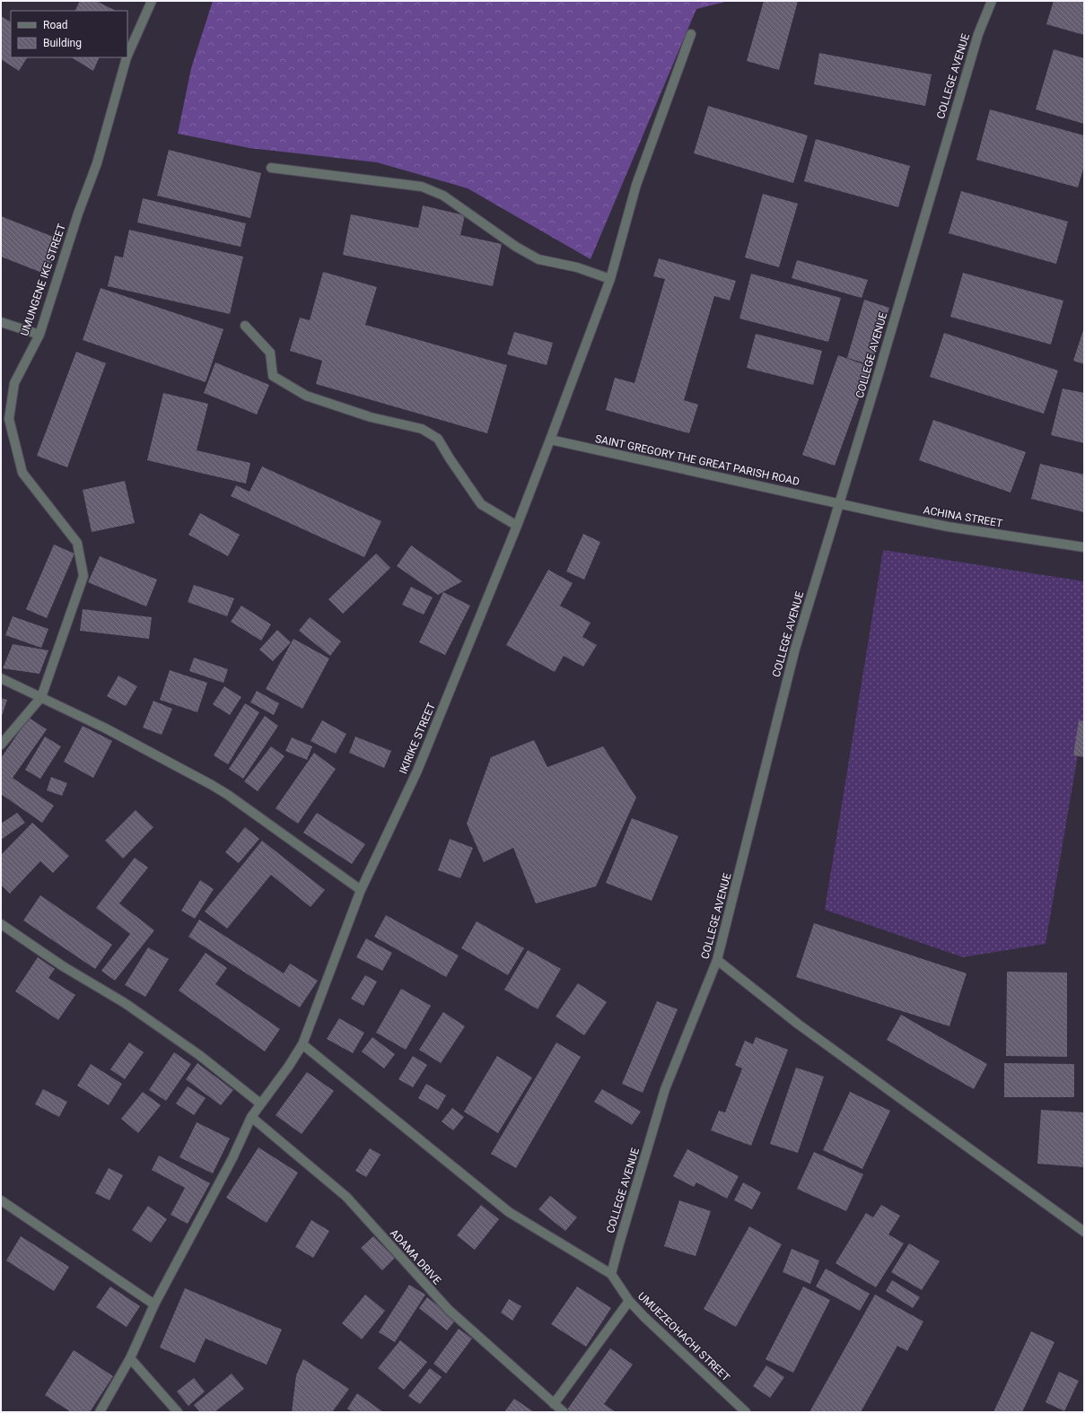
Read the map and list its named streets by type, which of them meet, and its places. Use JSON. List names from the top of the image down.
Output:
{
  "streets": {
    "street": [
      "COLLEGE AVENUE",
      "UMUNGENE IKE STREET",
      "SAINT GREGORY THE GREAT PARISH ROAD",
      "ACHINA STREET",
      "IKIRIKE STREET",
      "ADAMA DRIVE",
      "UMUEZEOHACHI STREET"
    ]
  },
  "crossings": [
    ["COLLEGE AVENUE", "SAINT GREGORY THE GREAT PARISH ROAD"],
    ["COLLEGE AVENUE", "ACHINA STREET"],
    ["COLLEGE AVENUE", "UMUEZEOHACHI STREET"],
    ["SAINT GREGORY THE GREAT PARISH ROAD", "ACHINA STREET"],
    ["SAINT GREGORY THE GREAT PARISH ROAD", "IKIRIKE STREET"],
    ["IKIRIKE STREET", "ADAMA DRIVE"]
  ],
  "legend": ["Road", "Building"]
}
